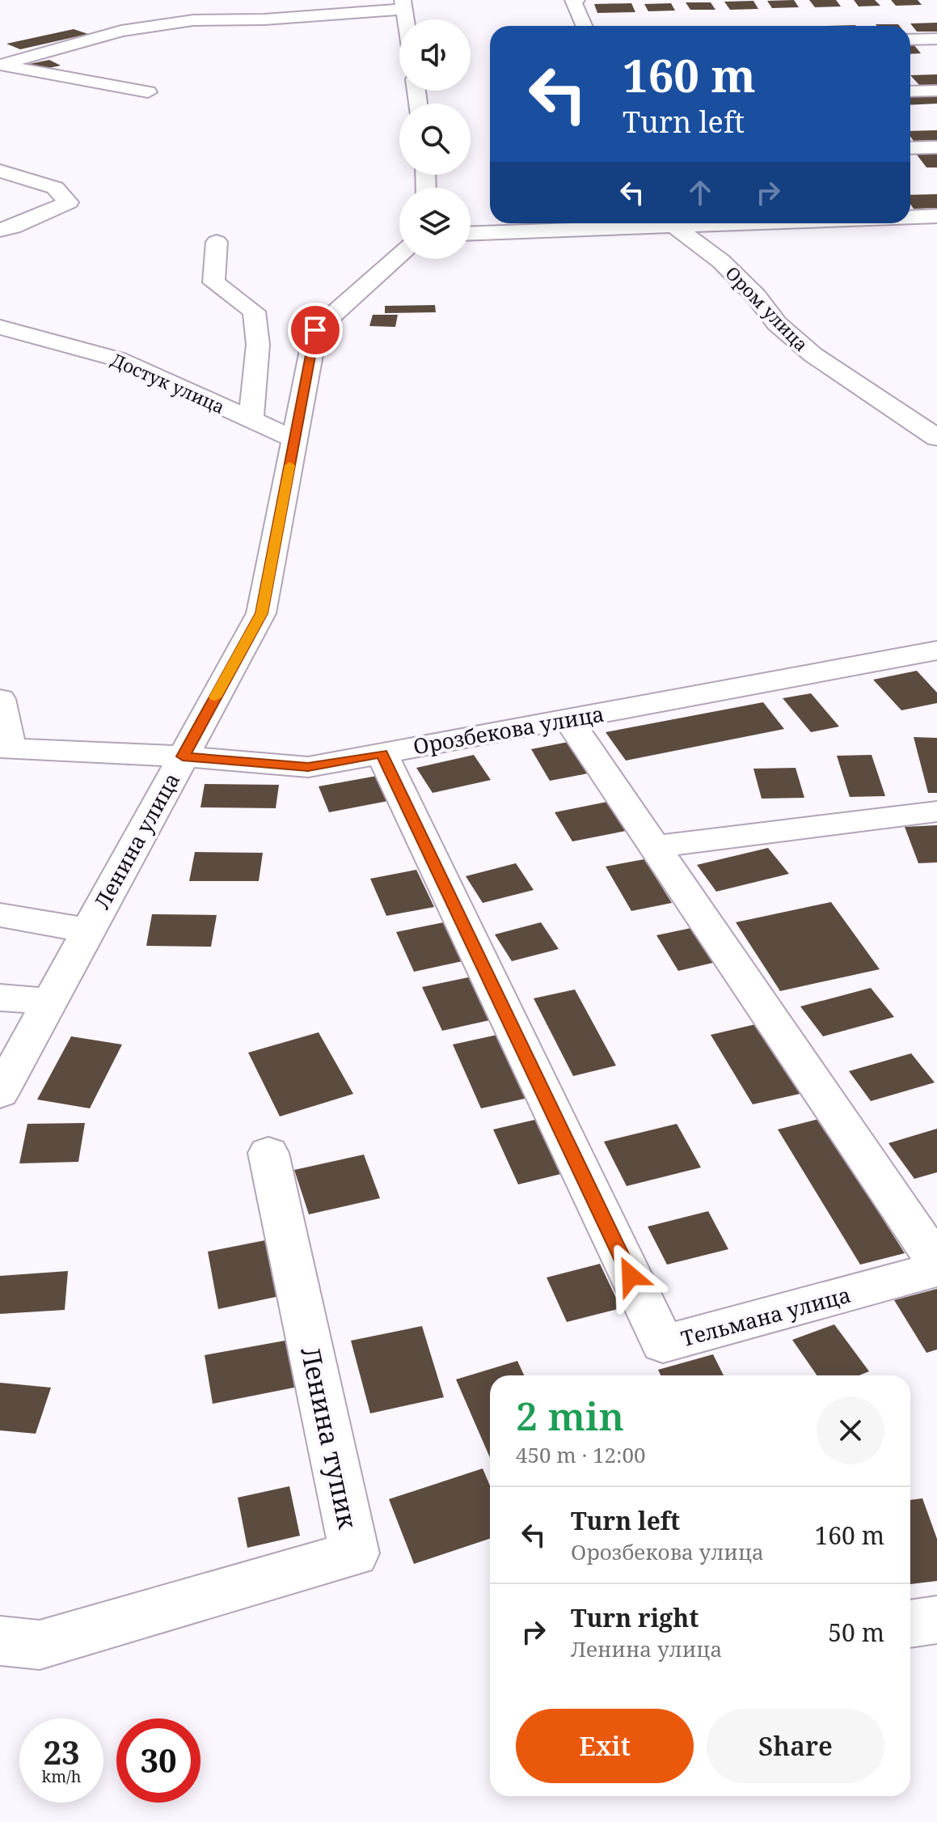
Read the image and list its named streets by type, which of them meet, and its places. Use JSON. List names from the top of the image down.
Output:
{
  "streets": {
    "street": [
      "Ором улица",
      "Достук улица",
      "Орозбекова улица",
      "Ленина улица",
      "Тельмана улица",
      "Ленина тупик"
    ]
  },
  "crossings": [
    ["Достук улица", "Ленина улица"],
    ["Орозбекова улица", "Ленина улица"],
    ["Орозбекова улица", "Тельмана улица"]
  ],
  "page": {
    "turn": ["160 m", "Turn left"],
    "heading": ["2 min", "450 m · 12:00"],
    "list": [
      {
        "name": "Turn left",
        "note": "Орозбекова улица",
        "value": "160 m"
      },
      {
        "name": "Turn right",
        "note": "Ленина улица",
        "value": "50 m"
      }
    ],
    "buttons": ["Exit", "Share"],
    "speed": "23 km/h",
    "limit": "30"
  }
}
